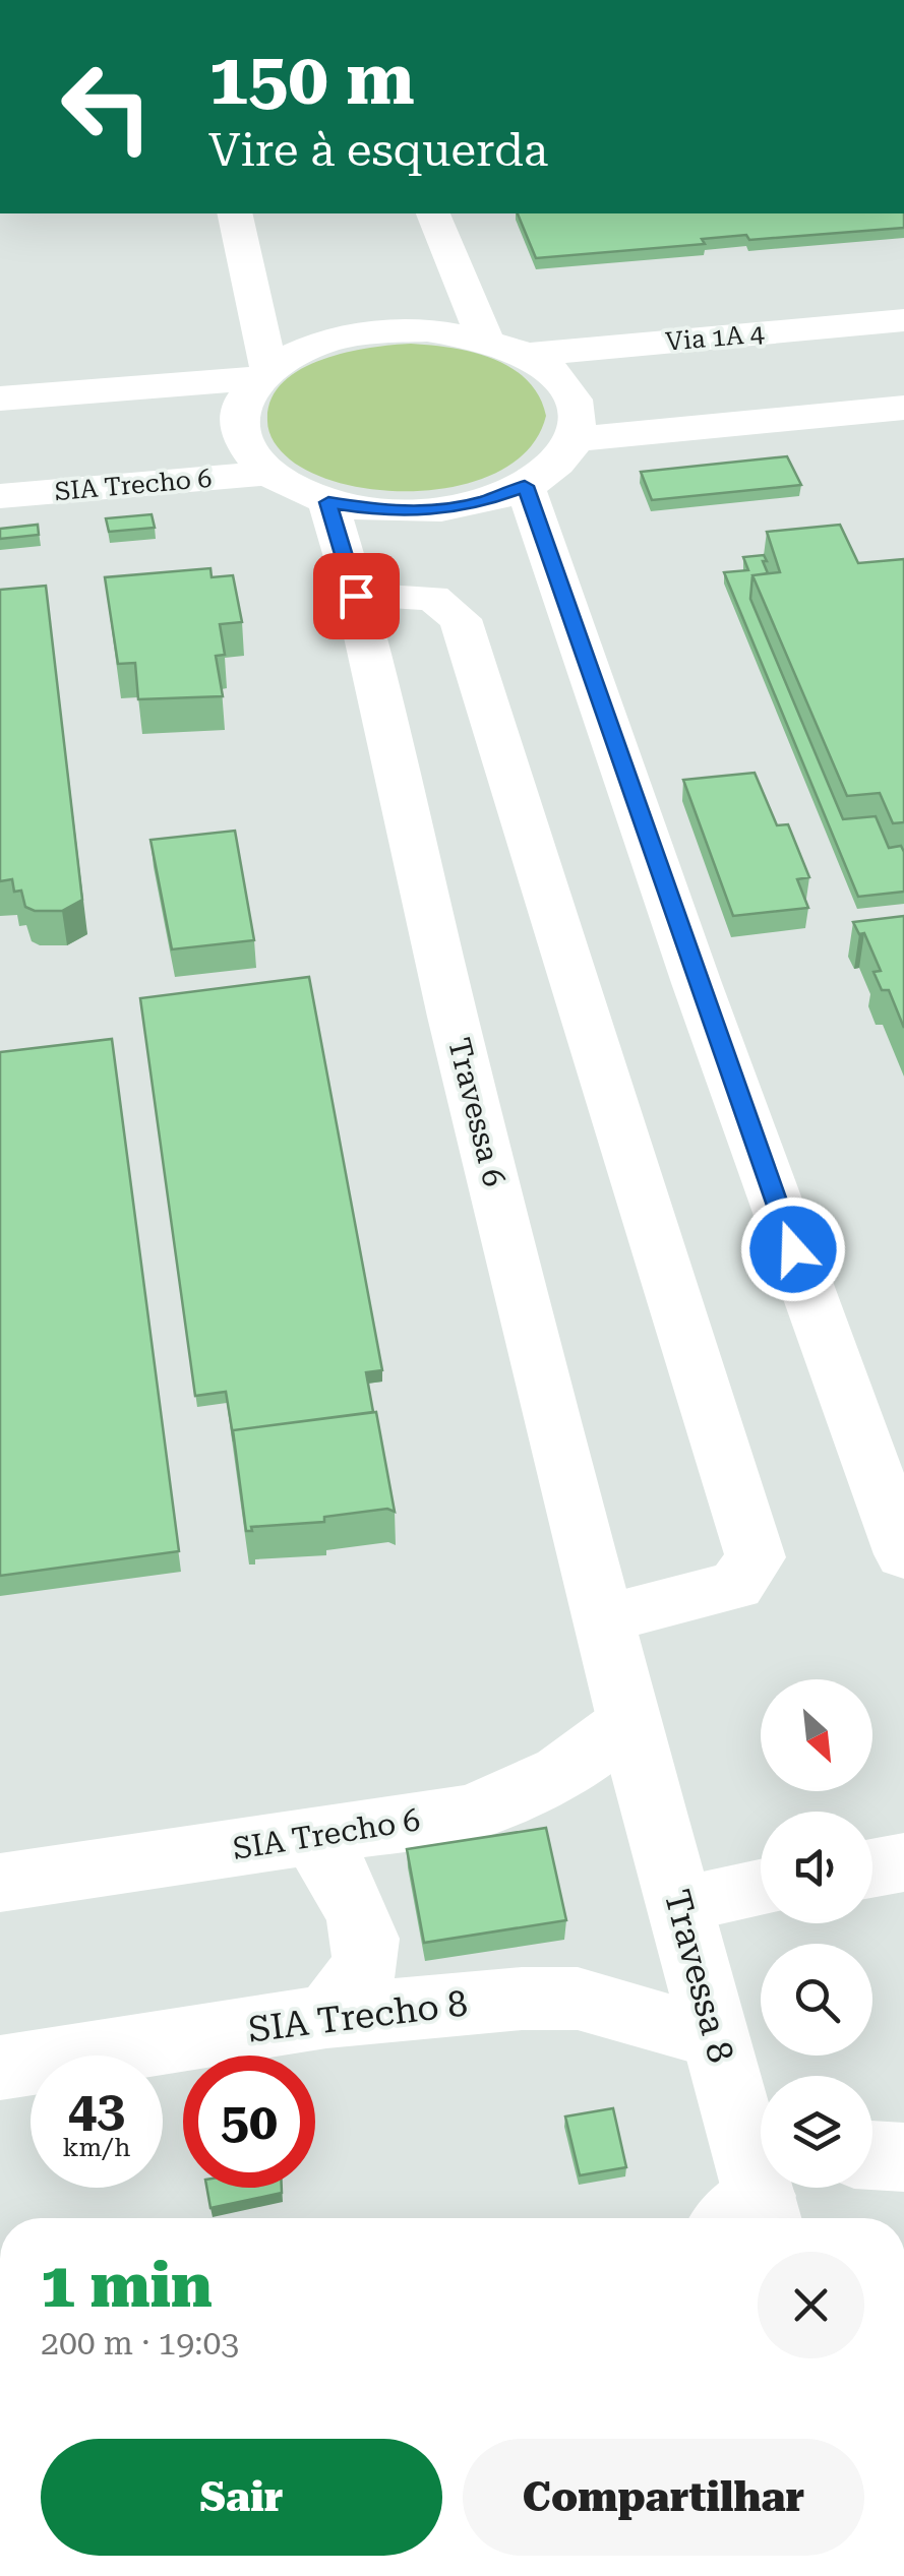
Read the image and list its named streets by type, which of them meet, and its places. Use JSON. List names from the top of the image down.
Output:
{
  "streets": {
    "main road": [
      "Via 1A 4",
      "SIA Trecho 6",
      "Travessa 6",
      "Travessa 8",
      "SIA Trecho 8"
    ]
  },
  "crossings": [
    ["SIA Trecho 6", "Travessa 6"],
    ["SIA Trecho 6", "Travessa 8"],
    ["Travessa 6", "Travessa 8"],
    ["Travessa 8", "SIA Trecho 8"]
  ],
  "north": "bottom right",
  "page": {
    "turn": ["150 m", "Vire à esquerda"],
    "speed": "43 km/h",
    "limit": "50",
    "heading": ["1 min", "200 m · 19:03"],
    "buttons": ["Sair", "Compartilhar"]
  }
}
